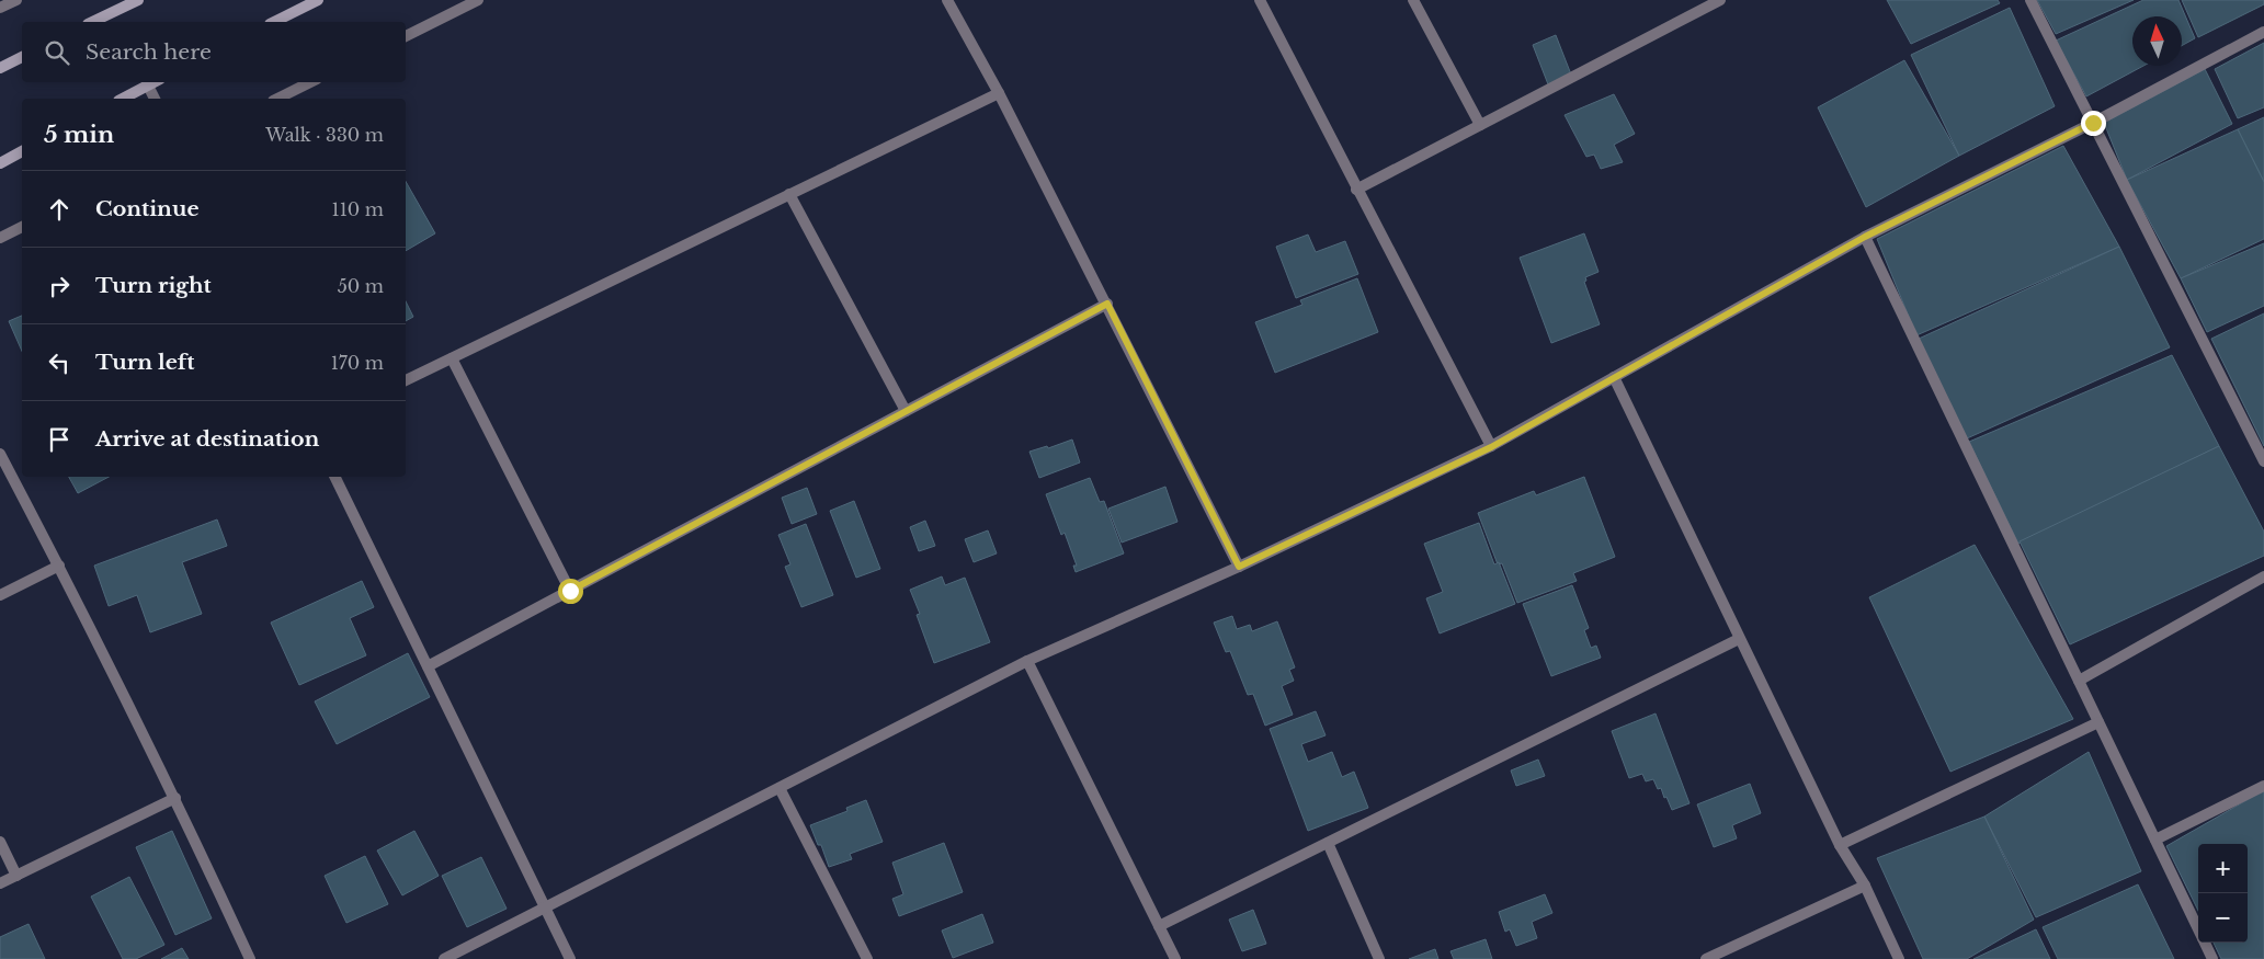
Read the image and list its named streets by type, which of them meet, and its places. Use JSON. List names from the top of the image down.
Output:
{
  "north": "top",
  "page": {
    "search": "Search here",
    "heading": ["5 min", "Walk · 330 m"],
    "list": [
      ["Continue", "110 m"],
      ["Turn right", "50 m"],
      ["Turn left", "170 m"],
      "Arrive at destination"
    ],
    "map_buttons": ["+", "−"]
  }
}
